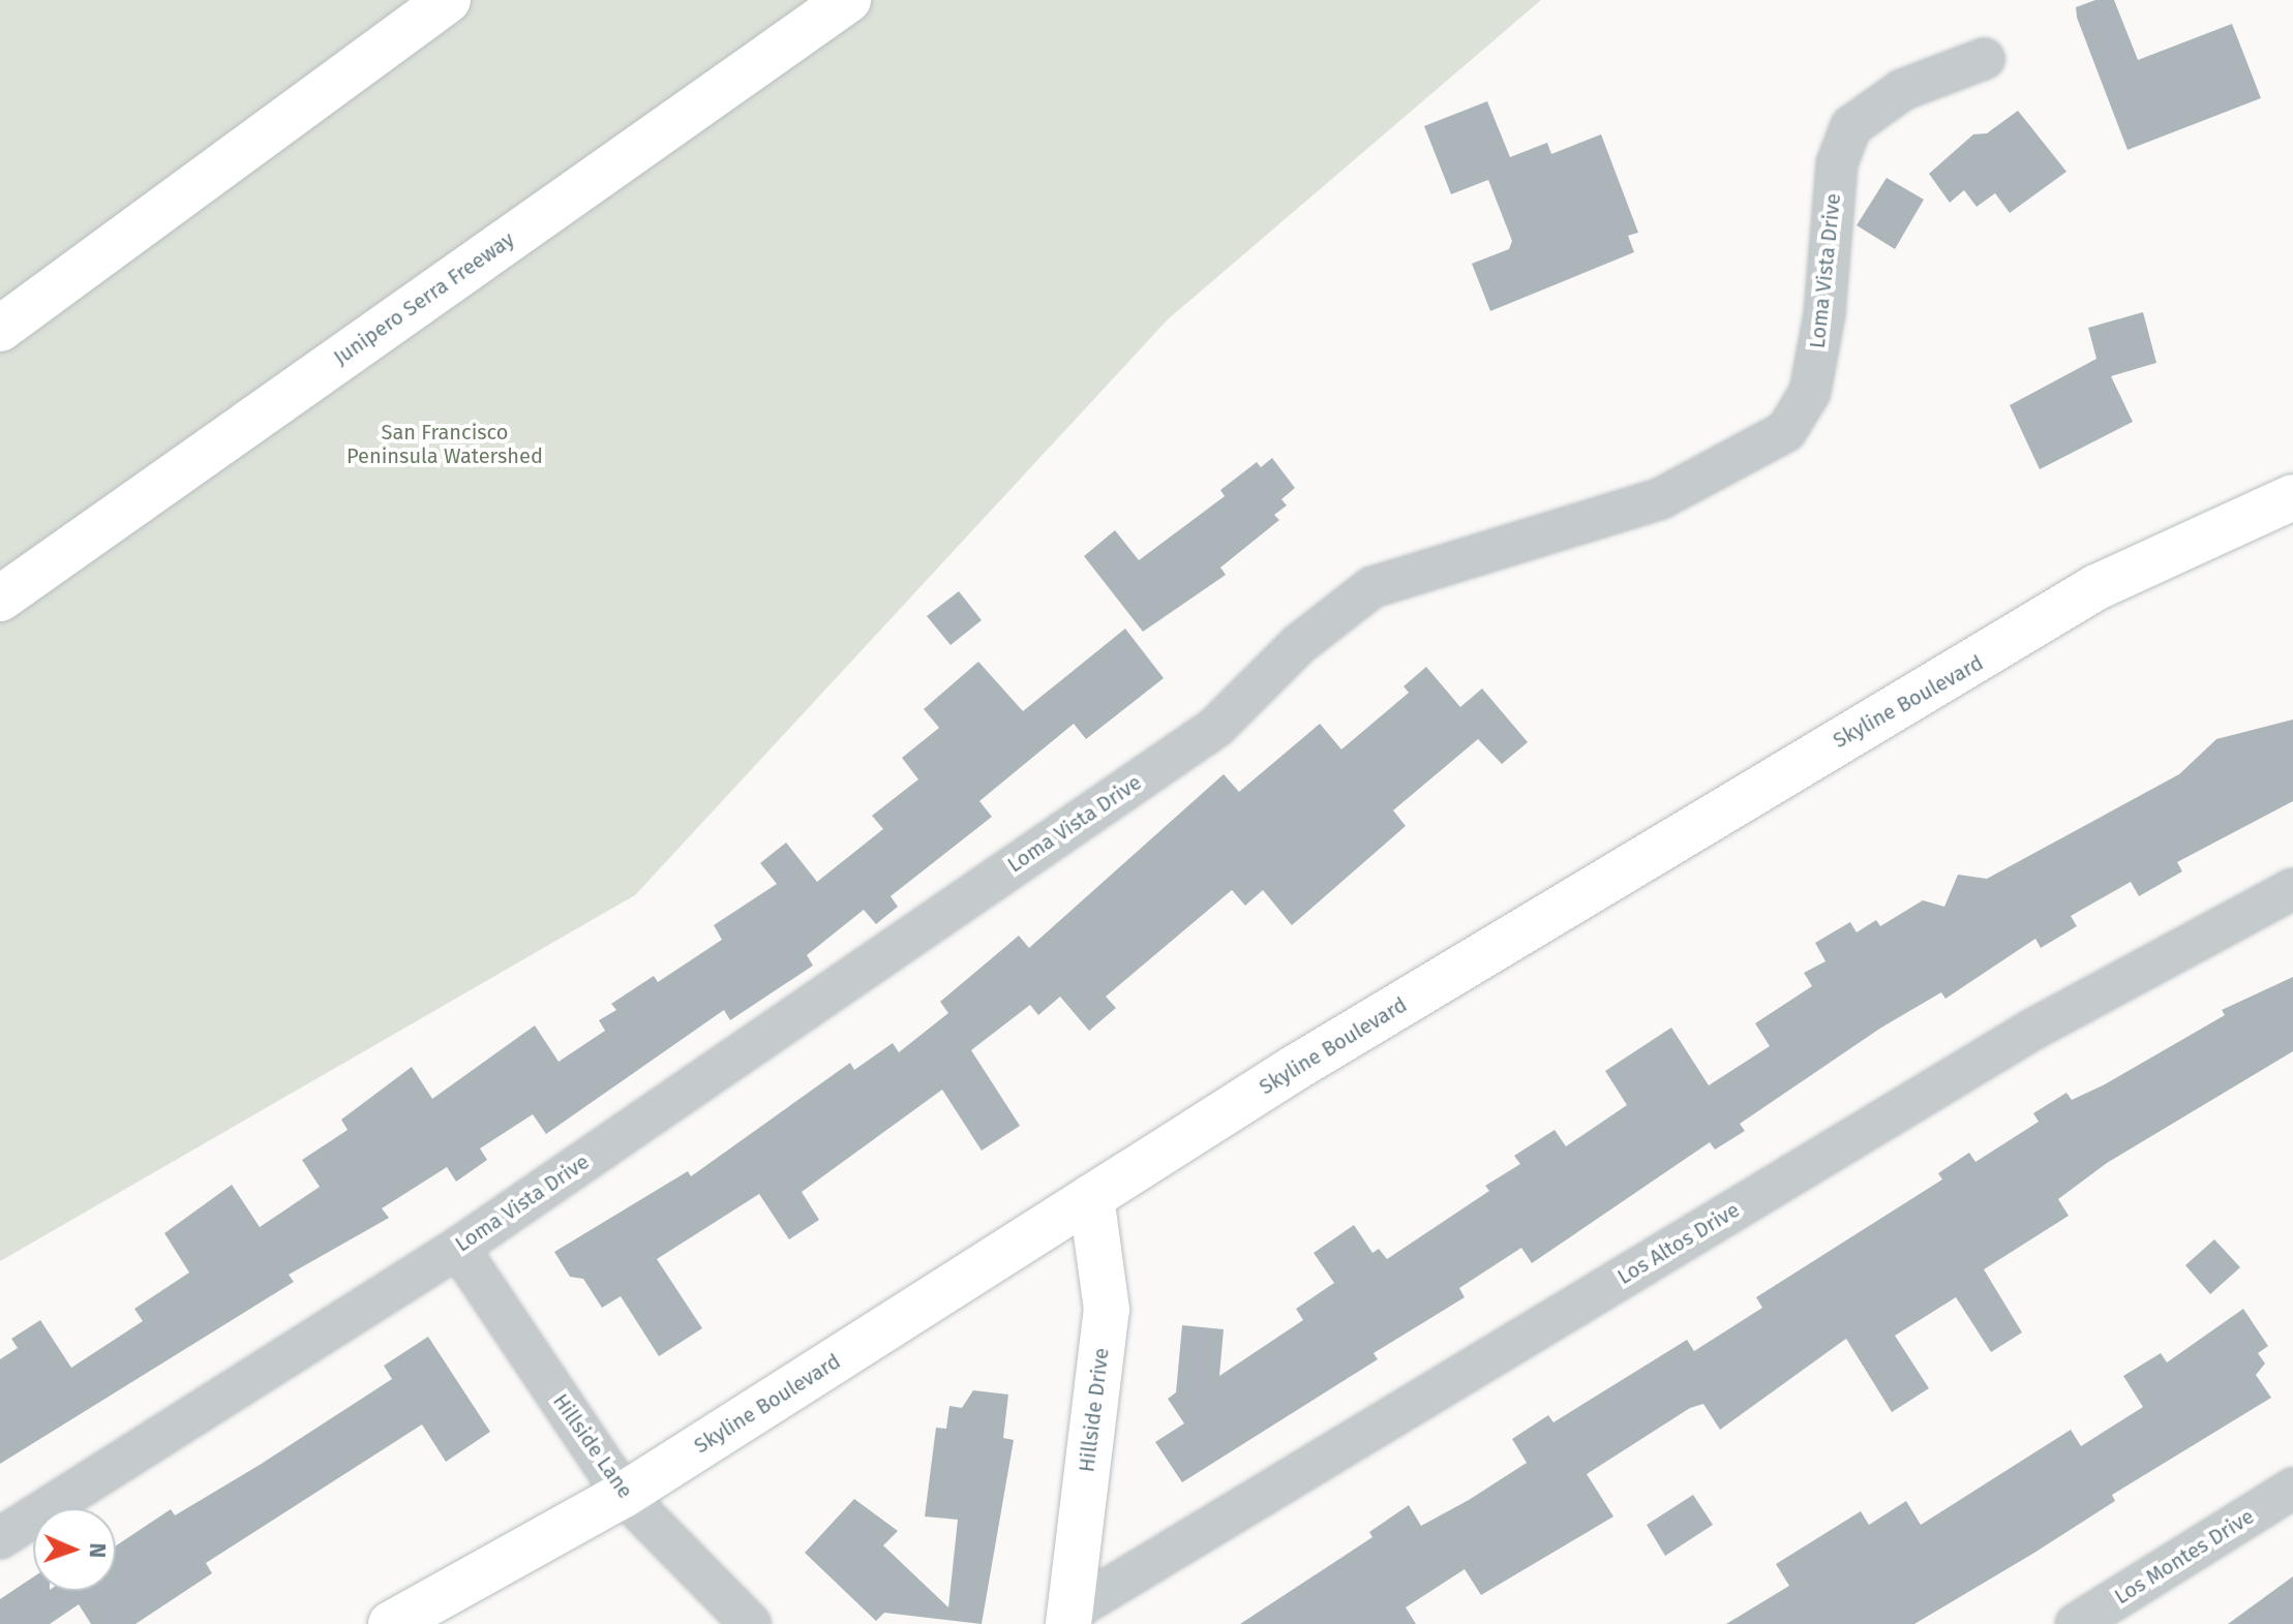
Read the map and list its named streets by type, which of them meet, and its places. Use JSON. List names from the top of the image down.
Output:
{
  "streets": {
    "main road": ["Junipero Serra Freeway", "Skyline Boulevard", "Hillside Drive"],
    "street": [
      "Loma Vista Drive",
      "Los Altos Drive",
      "Hillside Lane",
      "Los Montes Drive"
    ]
  },
  "crossings": [
    ["Loma Vista Drive", "Hillside Lane"],
    ["Skyline Boulevard", "Hillside Drive"],
    ["Skyline Boulevard", "Hillside Lane"],
    ["Los Altos Drive", "Hillside Drive"]
  ],
  "parks": ["San Francisco Peninsula Watershed"],
  "north": "right"
}
